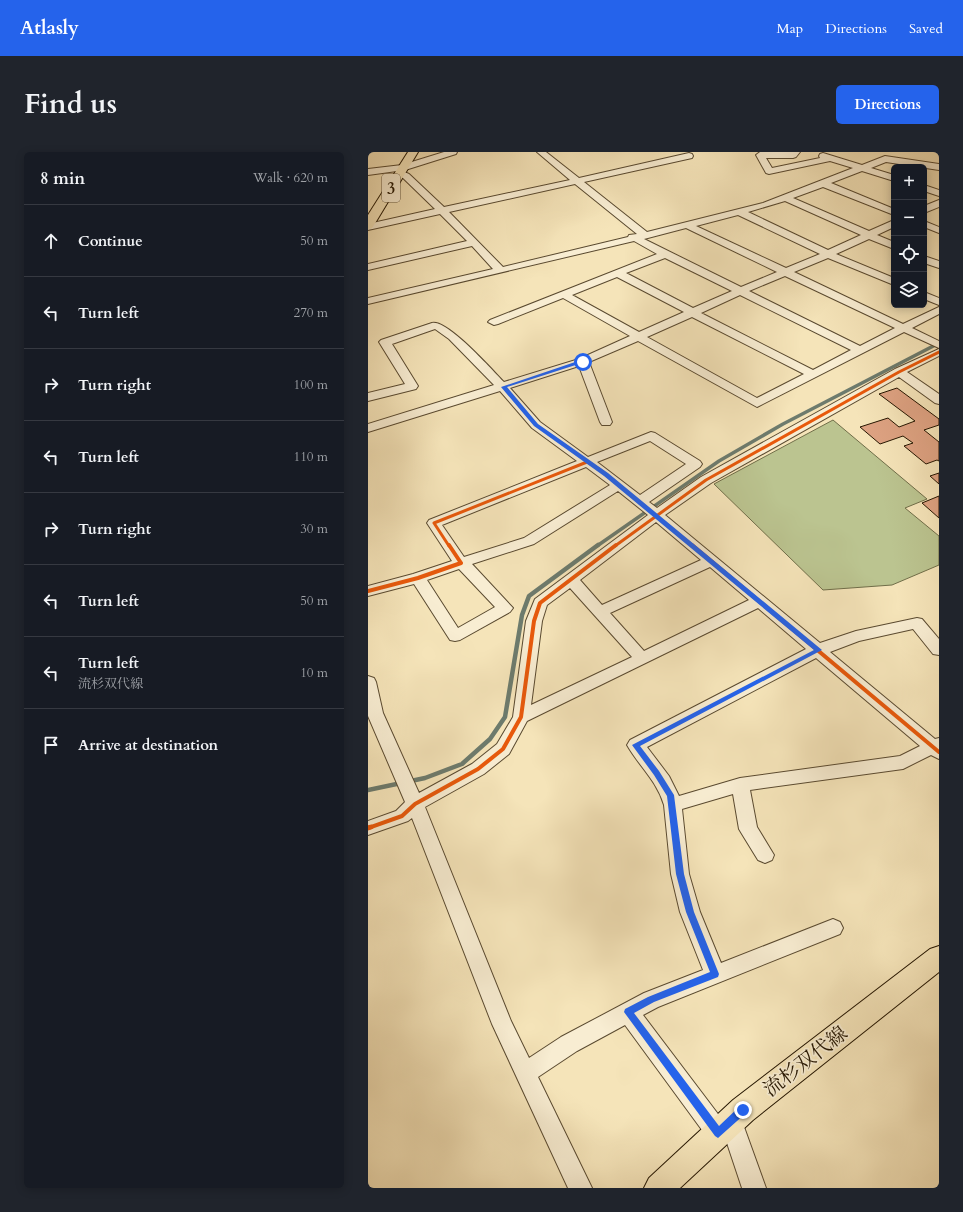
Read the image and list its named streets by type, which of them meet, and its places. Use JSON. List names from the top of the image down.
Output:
{
  "streets": {
    "main road": ["3", "流杉双代線"]
  },
  "page": {
    "header": "Atlasly",
    "nav": ["Map", "Directions", "Saved"],
    "title": "Find us",
    "buttons": "Directions",
    "heading": ["8 min", "Walk · 620 m"],
    "map_buttons": ["+", "−"],
    "list": [
      ["Continue", "50 m"],
      ["Turn left", "270 m"],
      ["Turn right", "100 m"],
      ["Turn left", "110 m"],
      ["Turn right", "30 m"],
      ["Turn left", "50 m"],
      ["Turn left", "流杉双代線", "10 m"],
      "Arrive at destination"
    ]
  }
}
